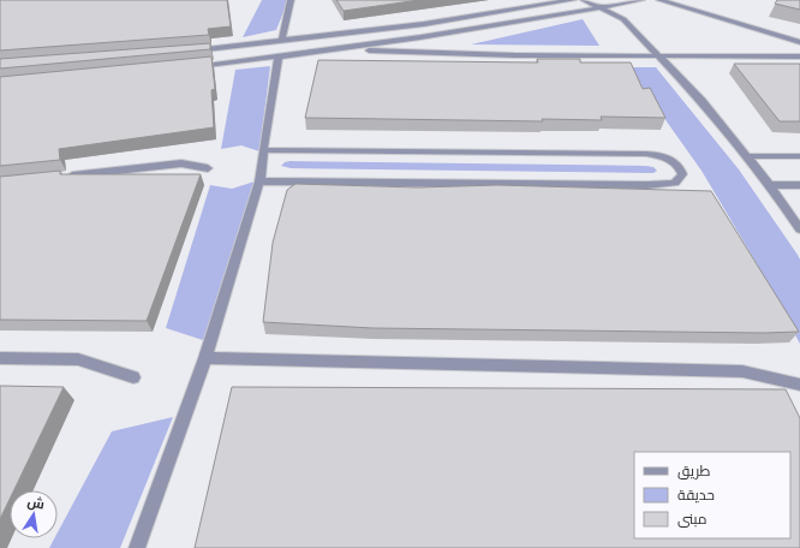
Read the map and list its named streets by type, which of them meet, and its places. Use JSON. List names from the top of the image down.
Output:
{
  "legend": ["طريق", "حديقة", "مبنى"],
  "north": "top"
}
